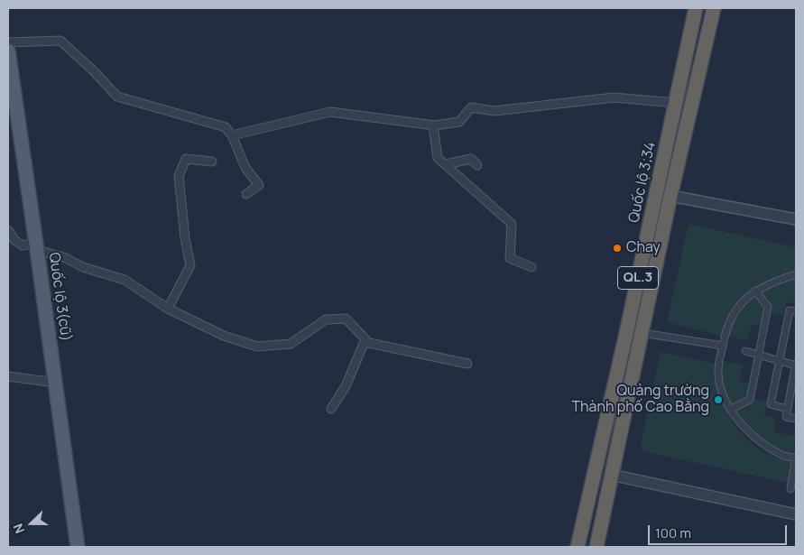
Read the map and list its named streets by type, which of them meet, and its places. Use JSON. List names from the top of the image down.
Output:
{
  "streets": {
    "highway": ["Quốc lộ 3;34", "QL.3"],
    "main road": ["Quốc lộ 3(cũ)"]
  },
  "places": ["Chay", "Quảng trường Thành phố Cao Bằng"],
  "scale_bar": "100 m",
  "north": "left"
}
